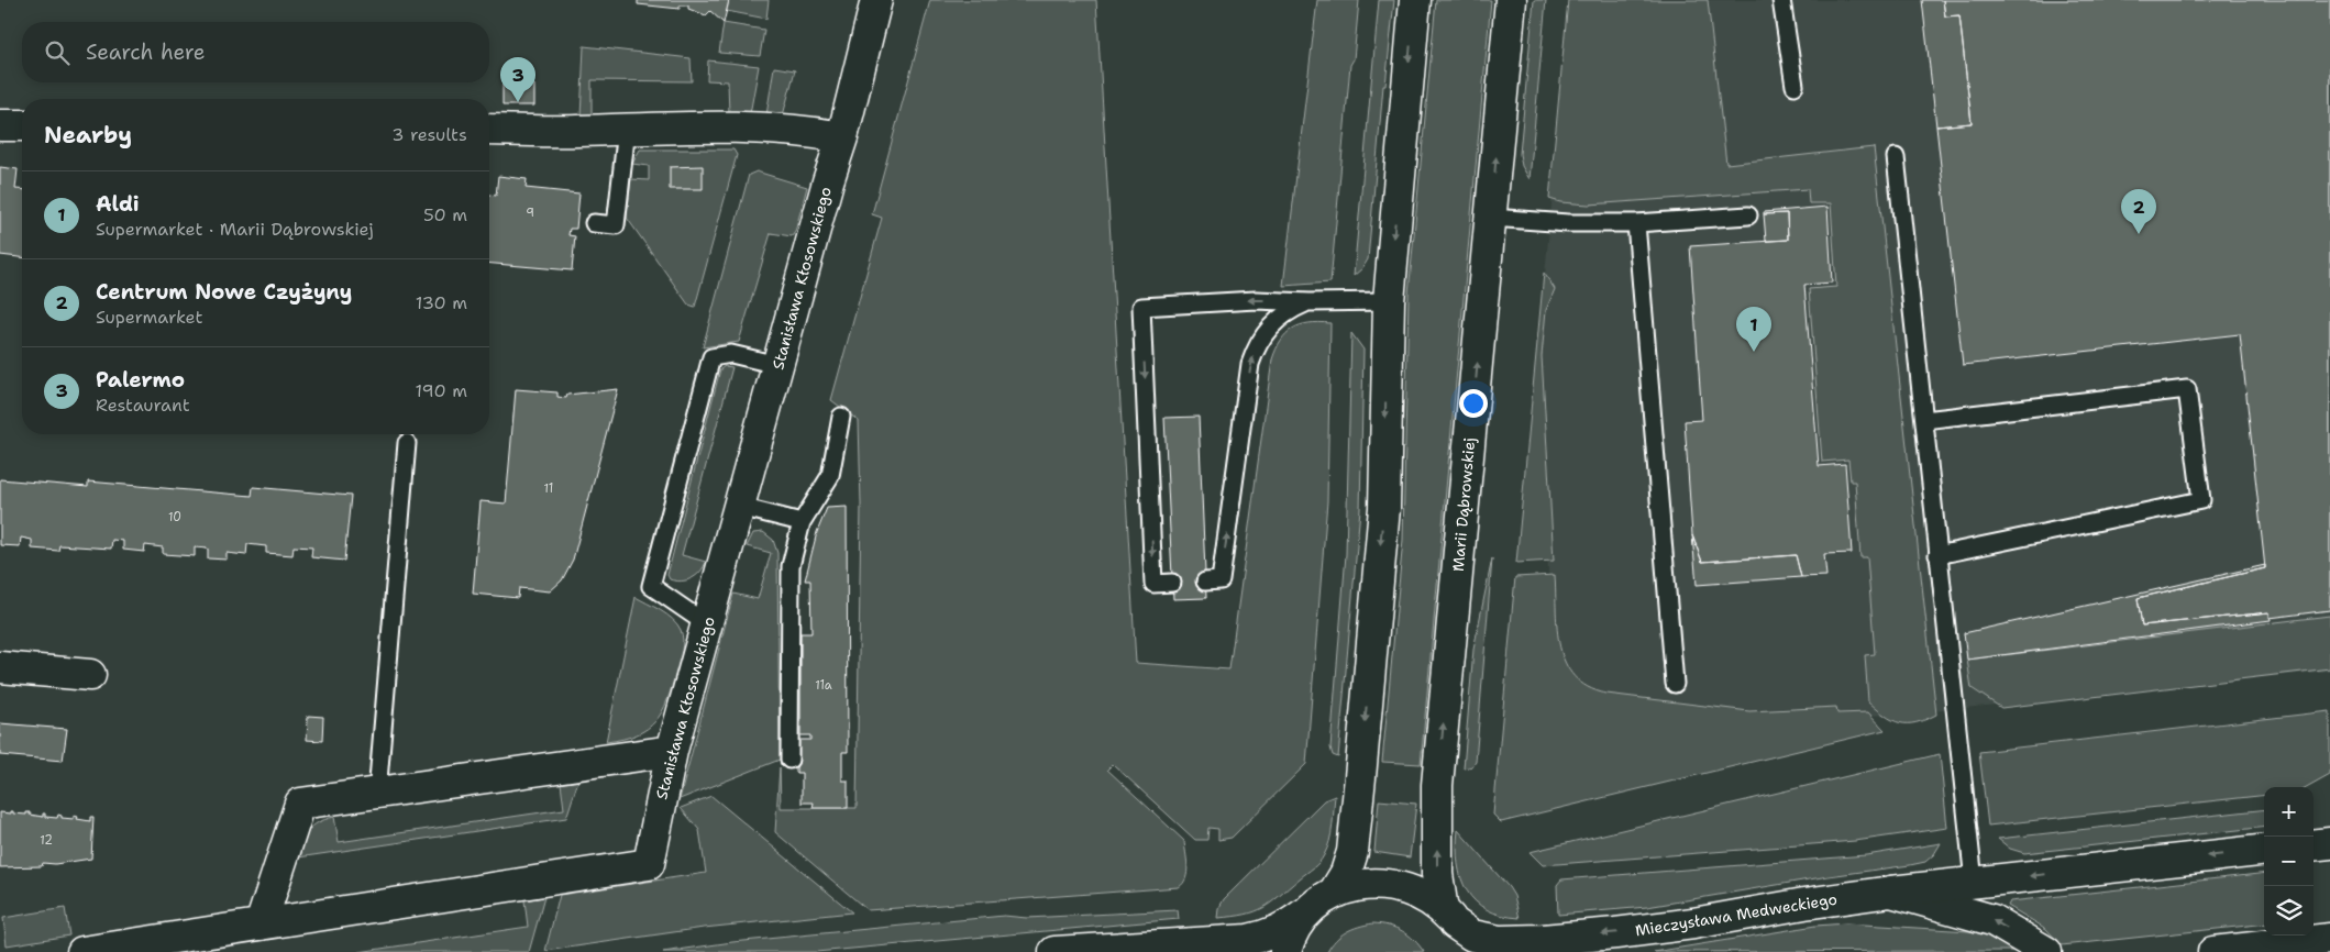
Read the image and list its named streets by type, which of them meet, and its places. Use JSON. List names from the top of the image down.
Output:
{
  "streets": {
    "street": ["Stanisława Kłosowskiego", "Marii Dąbrowskiej", "Mieczysława Medweckiego"]
  },
  "crossings": [
    ["Marii Dąbrowskiej", "Mieczysława Medweckiego"]
  ],
  "one_way": ["Mieczysława Medweckiego"],
  "house_numbers": [
    "9",
    "11",
    "10",
    "11a",
    "12"
  ],
  "page": {
    "search": "Search here",
    "pins": ["3", "2", "1"],
    "heading": ["Nearby", "3 results"],
    "list": [
      {
        "mark": "1",
        "name": "Aldi",
        "note": "Supermarket · Marii Dąbrowskiej",
        "value": "50 m"
      },
      {
        "mark": "2",
        "name": "Centrum Nowe Czyżyny",
        "note": "Supermarket",
        "value": "130 m"
      },
      {
        "mark": "3",
        "name": "Palermo",
        "note": "Restaurant",
        "value": "190 m"
      }
    ],
    "map_buttons": ["+", "−"]
  }
}
